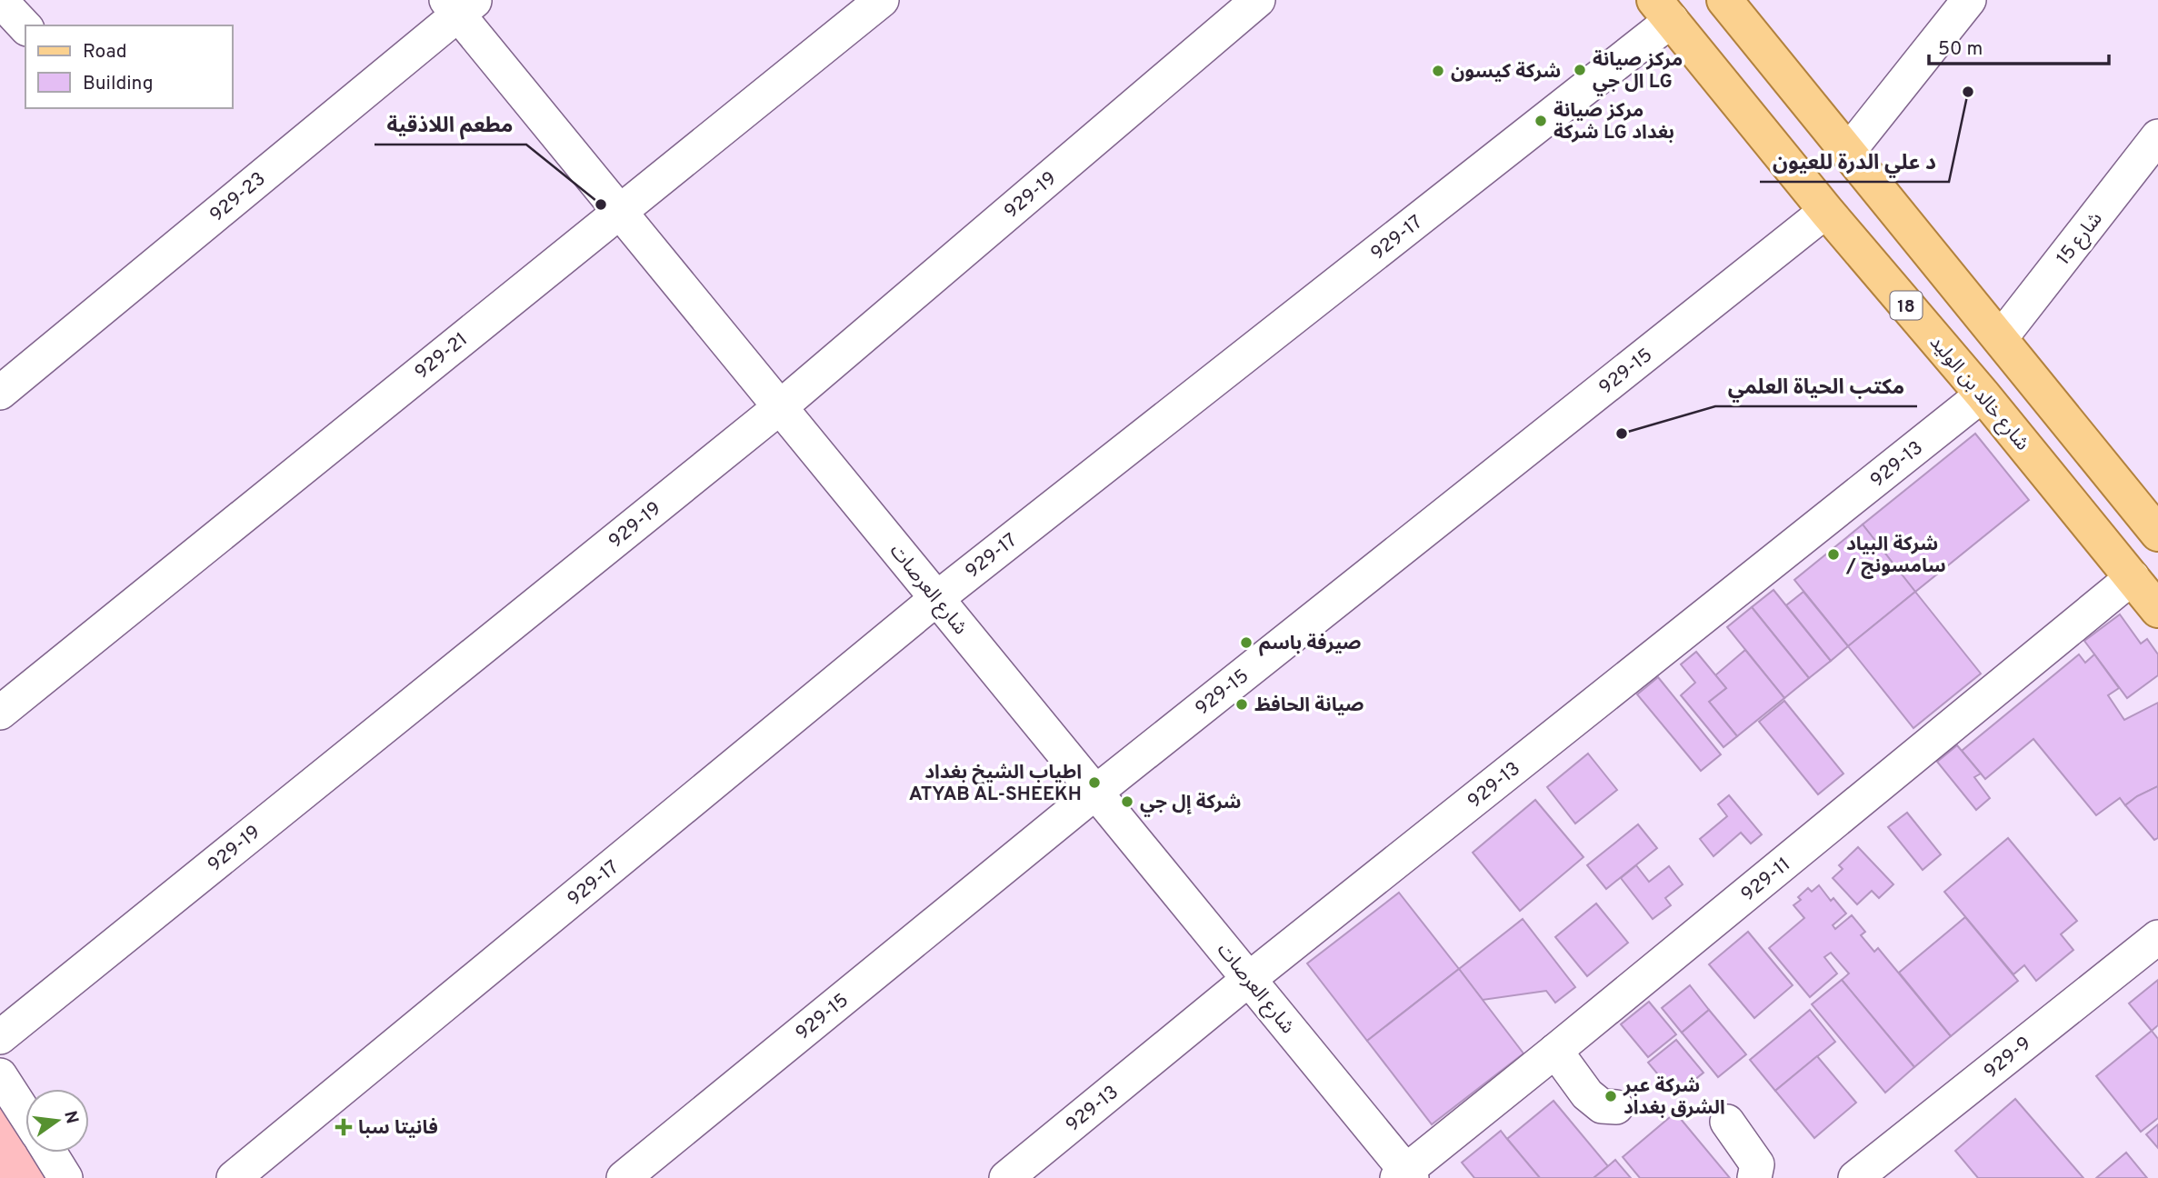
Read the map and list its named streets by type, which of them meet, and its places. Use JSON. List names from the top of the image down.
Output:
{
  "streets": {
    "main road": ["18", "شارع خالد بن الوليد"],
    "street": [
      "929-19",
      "929-23",
      "929-17",
      "شارع 15",
      "929-21",
      "929-15",
      "929-13",
      "شارع العرصات",
      "929-11",
      "929-9"
    ]
  },
  "crossings": [
    ["929-19", "شارع العرصات"],
    ["929-23", "شارع العرصات"],
    ["929-17", "شارع خالد بن الوليد"],
    ["929-17", "شارع العرصات"],
    ["929-21", "شارع العرصات"],
    ["929-15", "شارع خالد بن الوليد"],
    ["929-15", "شارع العرصات"],
    ["شارع خالد بن الوليد", "929-13"],
    ["شارع خالد بن الوليد", "929-11"],
    ["929-13", "شارع العرصات"],
    ["شارع العرصات", "929-11"]
  ],
  "places": {
    "other": [
      "مركز صيانة ال جي LG",
      "شركة كيسون",
      "د علي الدرة للعيون",
      "مركز صيانة شركة LG بغداد",
      "مطعم اللاذقية",
      "مكتب الحياة العلمي",
      "شركة البياد / سامسونج",
      "صيرفة باسم",
      "صيانة الحافظ",
      "اطياب الشيخ بغداد ATYAB AL-SHEEKH",
      "شركة إل جي",
      "شركة عبر الشرق بغداد"
    ],
    "health": ["فانيتا سبا"]
  },
  "legend": ["Road", "Building"],
  "scale_bar": "50 m",
  "north": "right"
}
